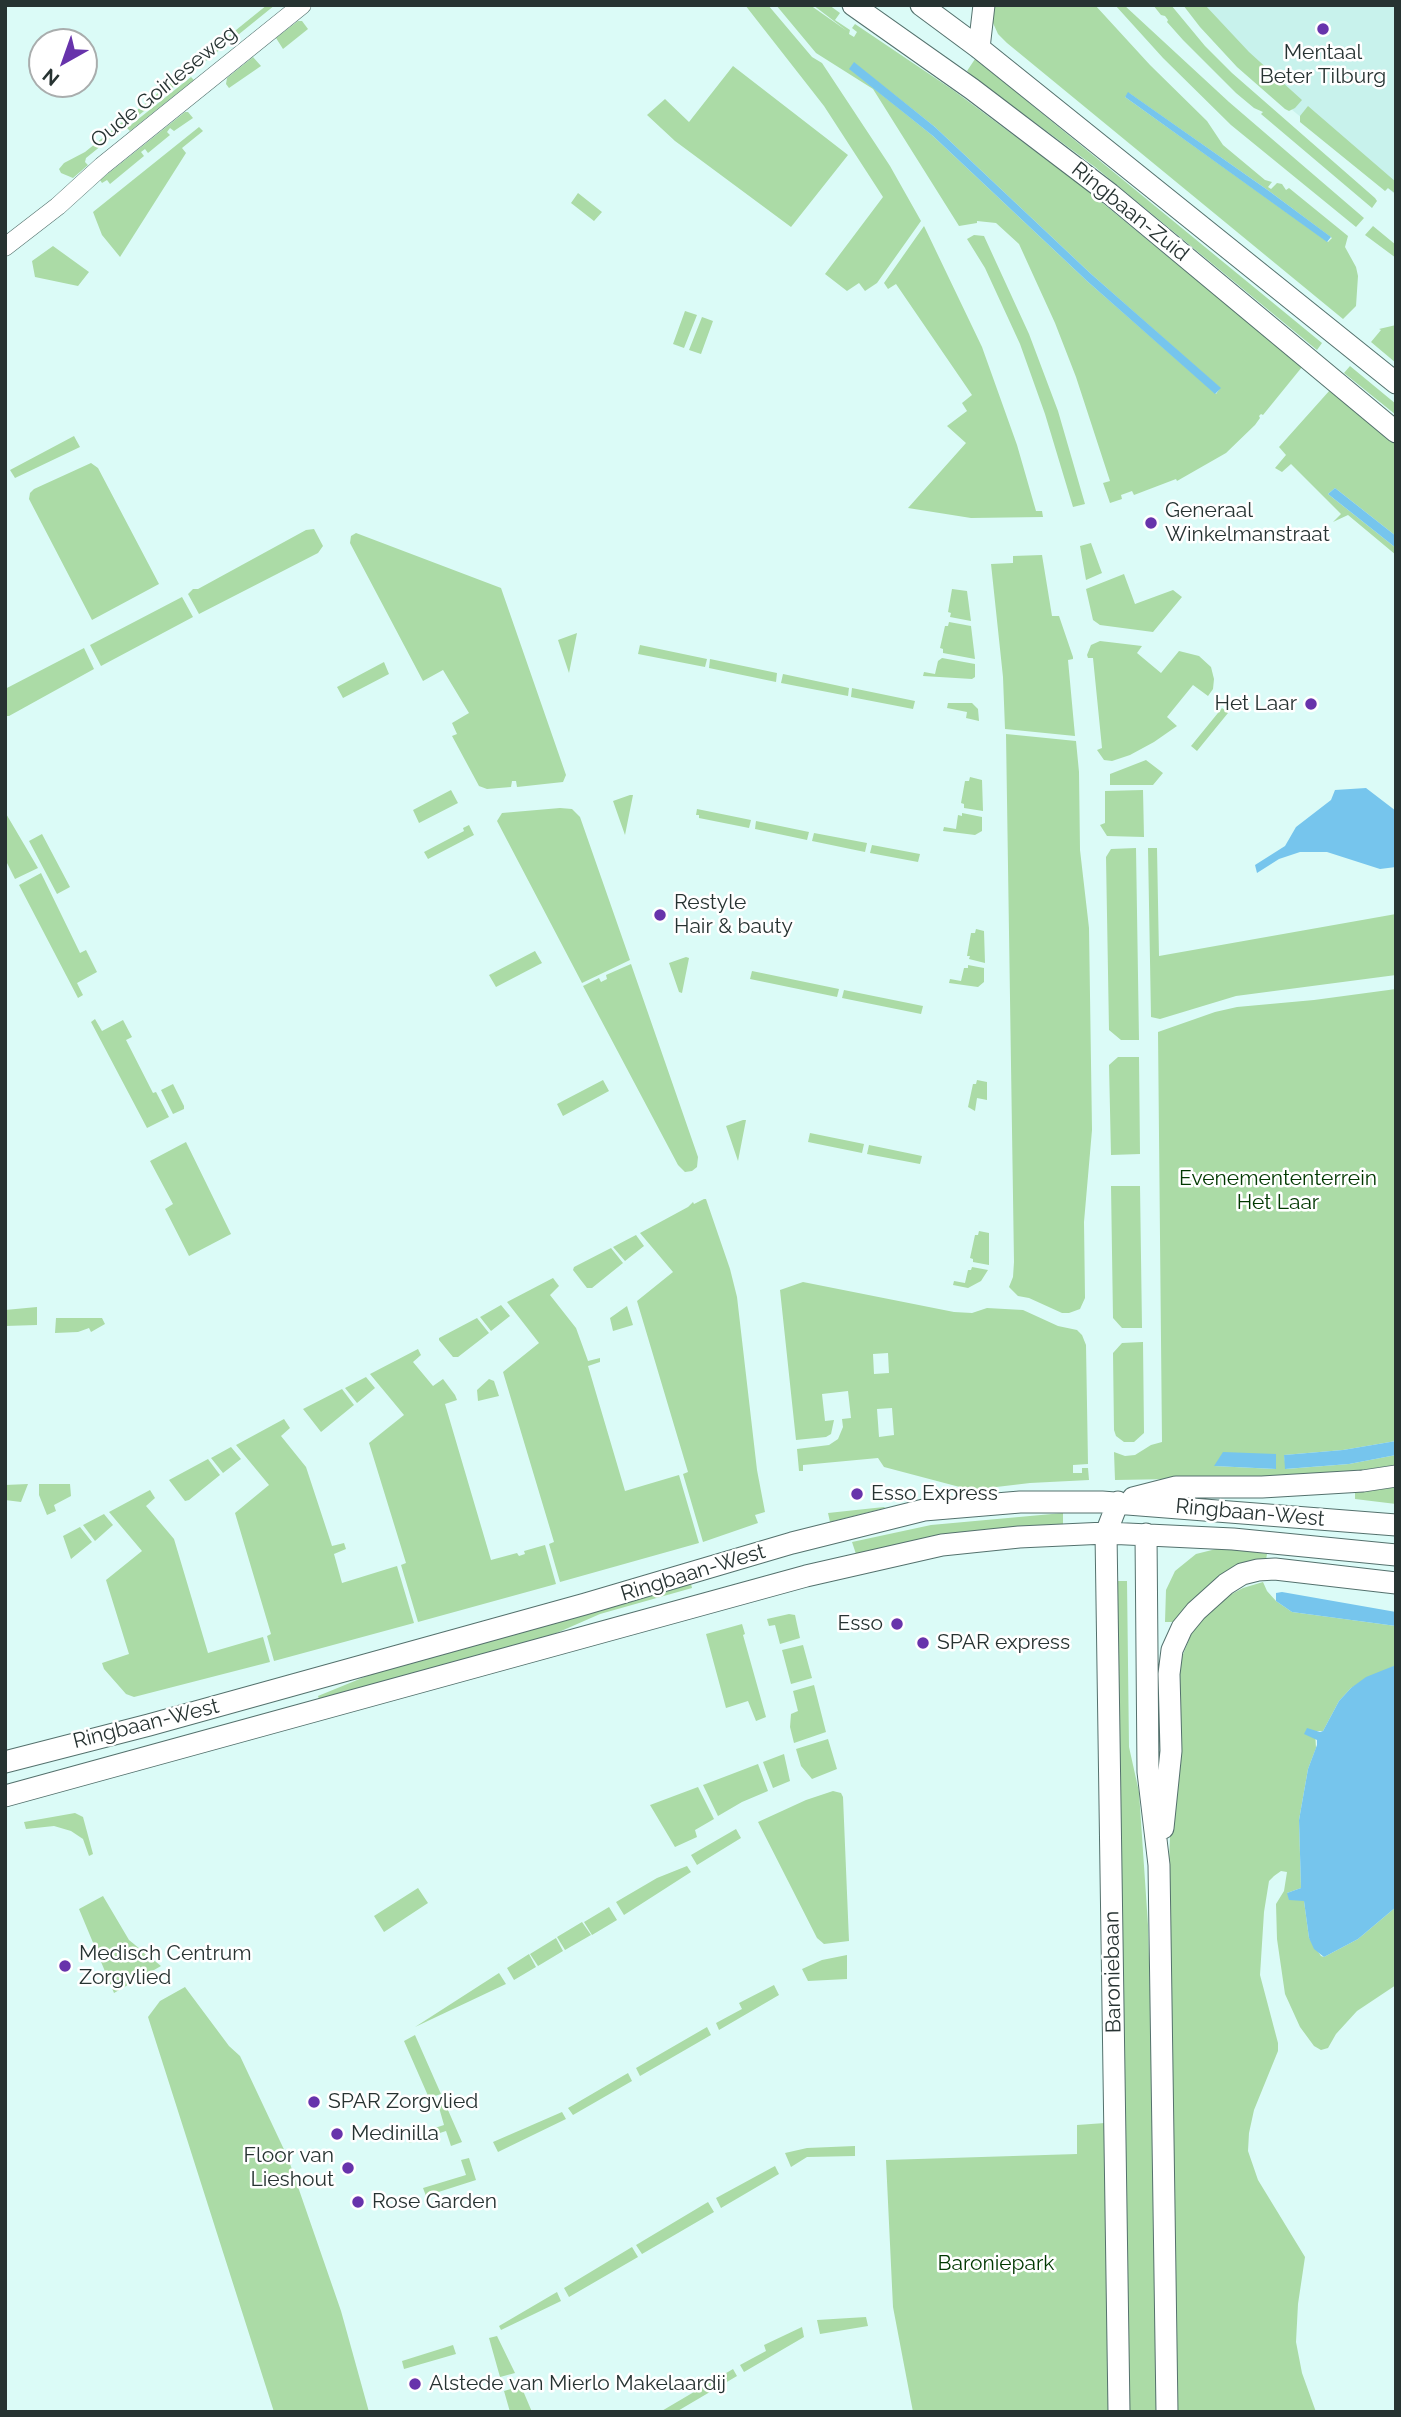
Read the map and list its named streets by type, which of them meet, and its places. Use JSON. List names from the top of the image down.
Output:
{
  "streets": {
    "main road": ["Ringbaan-Zuid", "Ringbaan-West", "Baroniebaan"],
    "street": ["Oude Goirleseweg"]
  },
  "crossings": [
    ["Ringbaan-West", "Baroniebaan"]
  ],
  "parks": ["Evenemententerrein Het Laar", "Baroniepark"],
  "places": [
    "Mentaal Beter Tilburg",
    "Generaal Winkelmanstraat",
    "Het Laar",
    "Restyle Hair & bauty",
    "Esso Express",
    "Esso",
    "SPAR express",
    "Medisch Centrum Zorgvlied",
    "SPAR Zorgvlied",
    "Medinilla",
    "Floor van Lieshout",
    "Rose Garden",
    "Alstede van Mierlo Makelaardij"
  ],
  "north": "bottom left"
}
